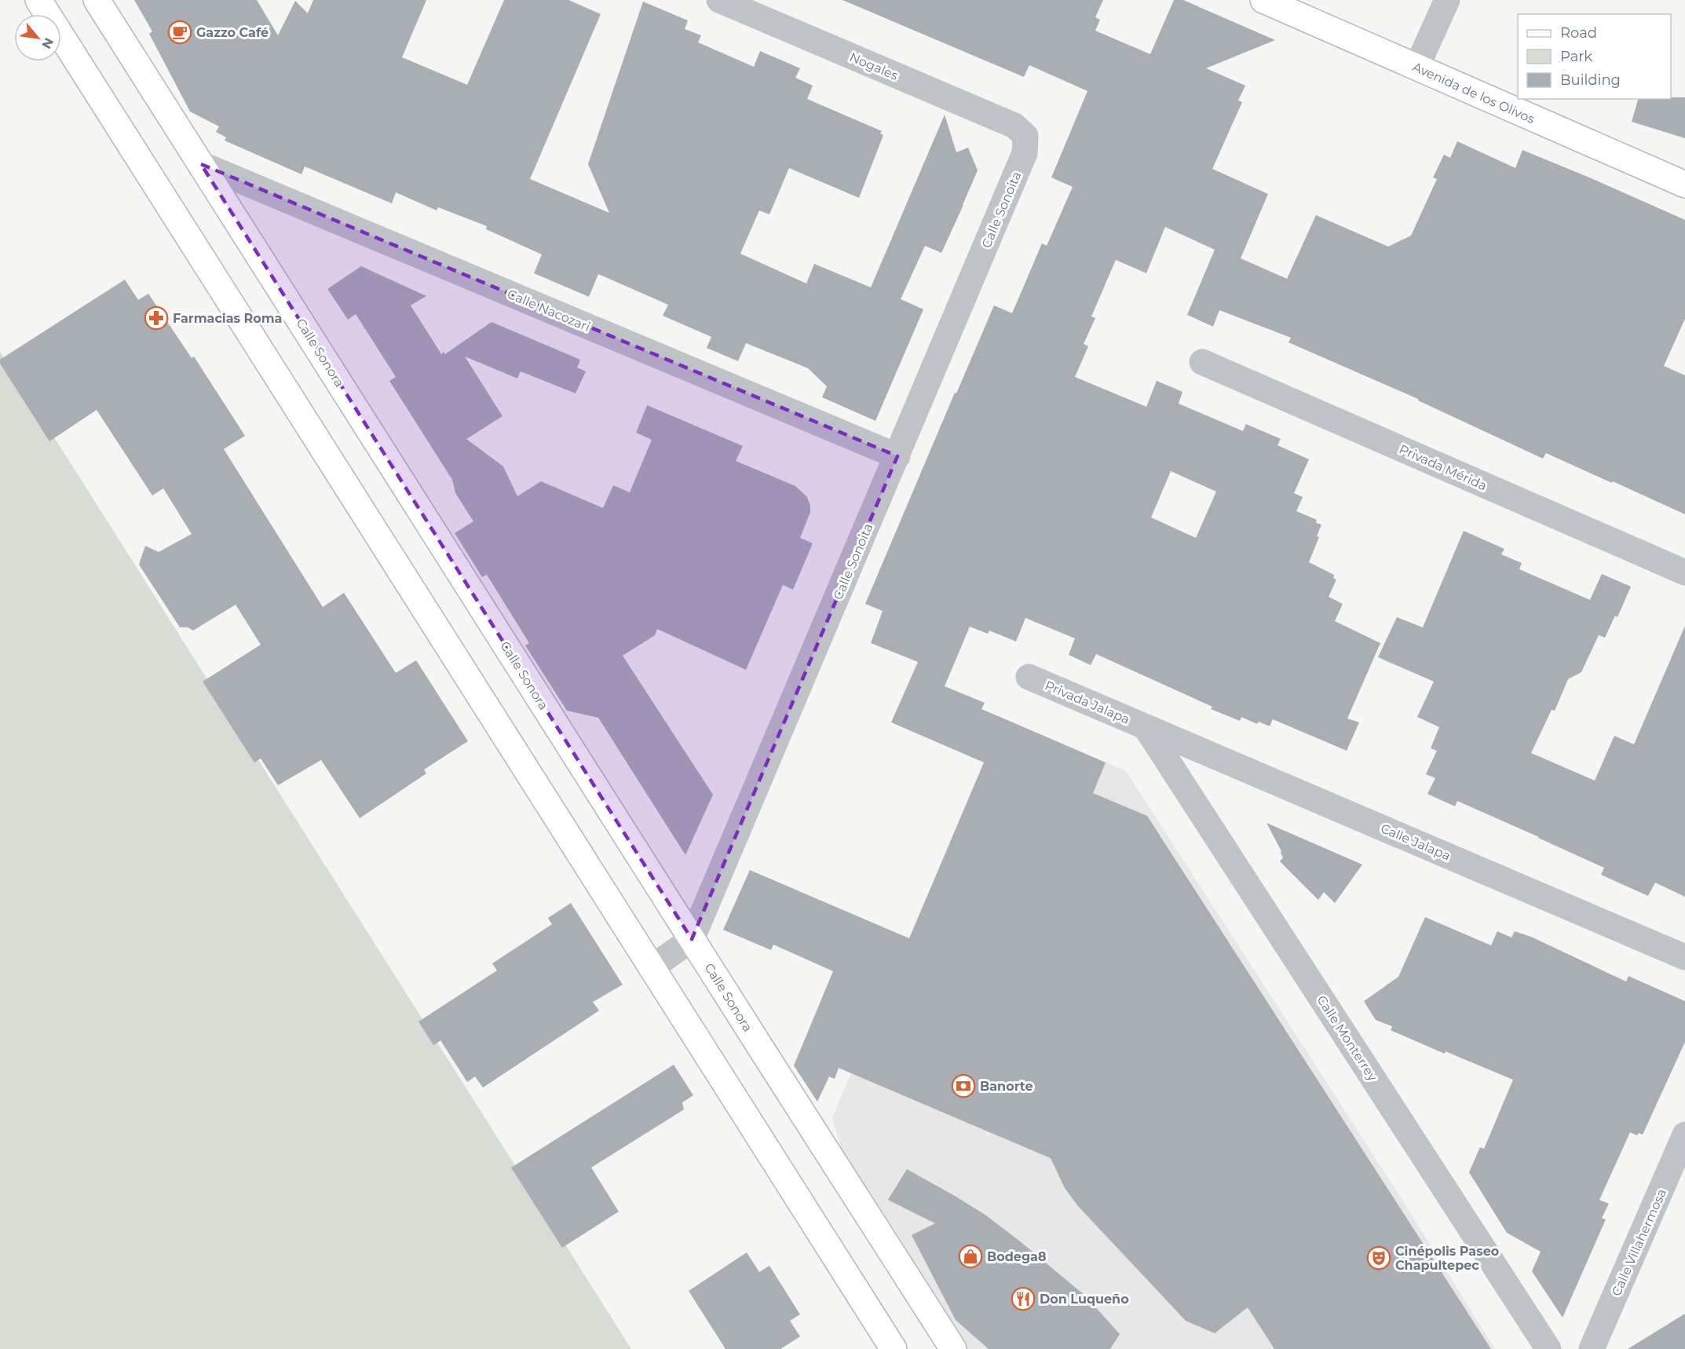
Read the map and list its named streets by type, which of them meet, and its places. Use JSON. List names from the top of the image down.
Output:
{
  "streets": {
    "street": [
      "Nogales",
      "Avenida de los Olivos",
      "Calle Sonoita",
      "Calle Nacozari",
      "Calle Sonora",
      "Privada Mérida",
      "Privada Jalapa",
      "Calle Jalapa",
      "Calle Monterrey",
      "Calle Villahermosa"
    ]
  },
  "crossings": [
    ["Nogales", "Calle Sonoita"],
    ["Calle Sonoita", "Calle Nacozari"],
    ["Calle Sonoita", "Calle Sonora"],
    ["Calle Nacozari", "Calle Sonora"],
    ["Privada Jalapa", "Calle Jalapa"],
    ["Privada Jalapa", "Calle Monterrey"],
    ["Calle Jalapa", "Calle Monterrey"]
  ],
  "places": {
    "cafe": ["Gazzo Café"],
    "pharmacy": ["Farmacias Roma"],
    "bank": ["Banorte"],
    "shop": ["Bodega8"],
    "theatre": ["Cinépolis Paseo Chapultepec"],
    "restaurant": ["Don Luqueño"]
  },
  "legend": ["Road", "Park", "Building"],
  "north": "bottom right"
}
